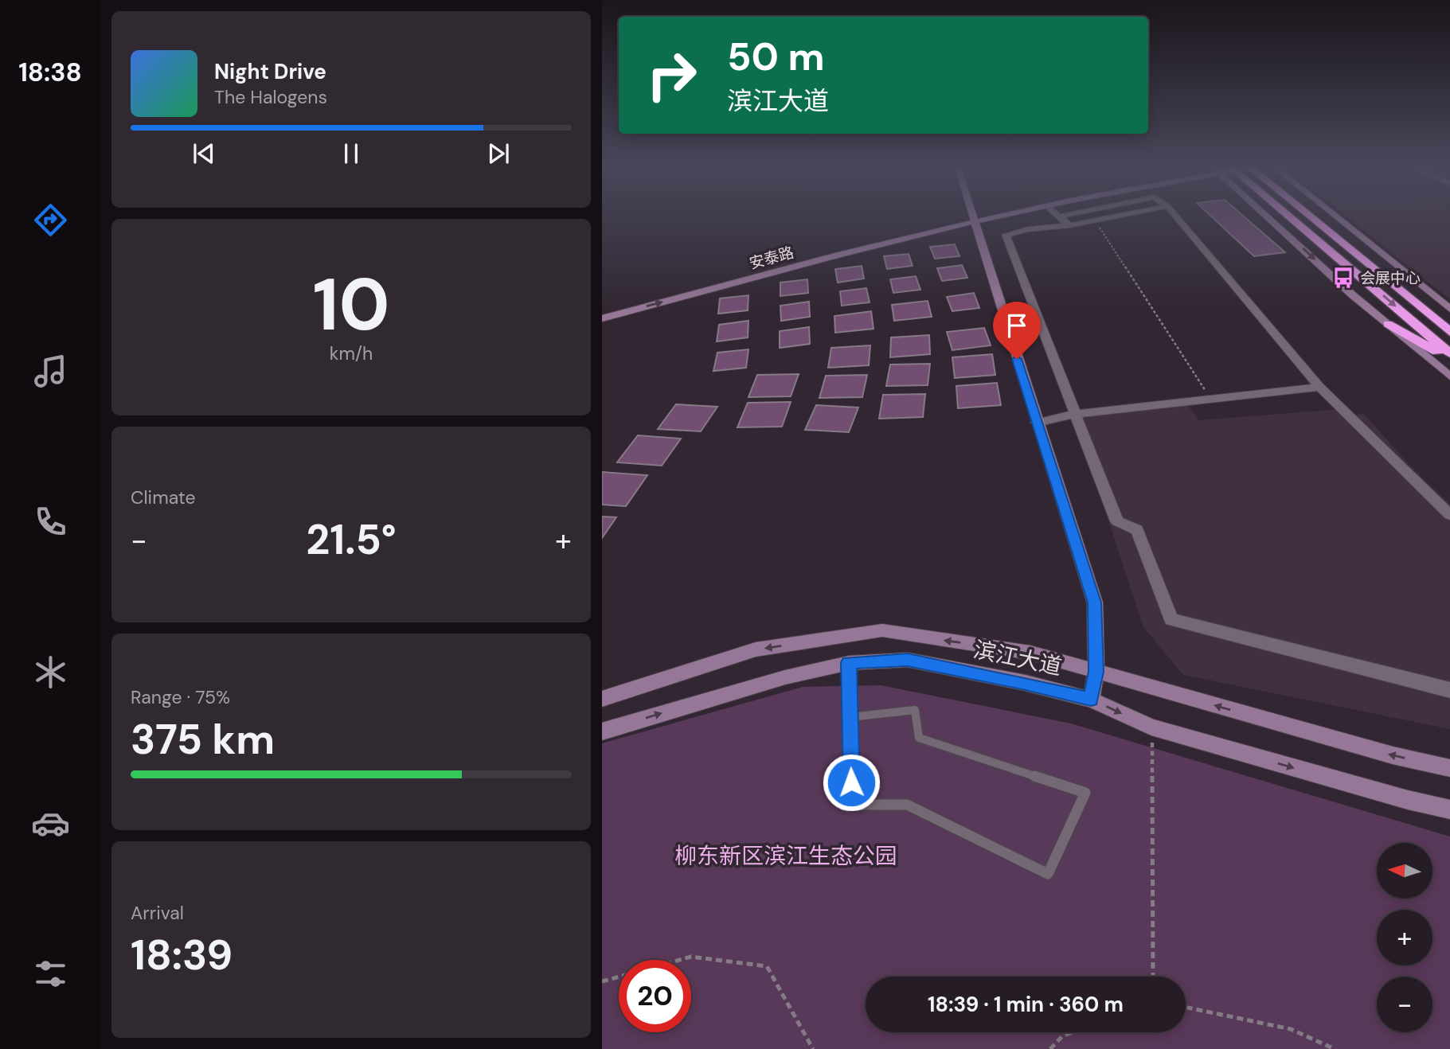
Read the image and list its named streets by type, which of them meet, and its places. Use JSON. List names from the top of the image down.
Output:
{
  "streets": {
    "main road": ["安泰路", "滨江大道"]
  },
  "parks": ["柳东新区滨江生态公园"],
  "places": {
    "bus stop": ["会展中心"]
  },
  "north": "left",
  "page": {
    "tabs": "18:38",
    "turn": ["50 m", "滨江大道"],
    "song": ["Night Drive", "The Halogens"],
    "tile": [
      ["10", "km/h"],
      "Climate",
      ["Range · 75%", "375 km"],
      ["Arrival", "18:39"]
    ],
    "heat": ["−", "21.5°", "+"],
    "map_buttons": ["+", "−"],
    "limit": "20",
    "trip": "18:39 · 1 min · 360 m"
  }
}
